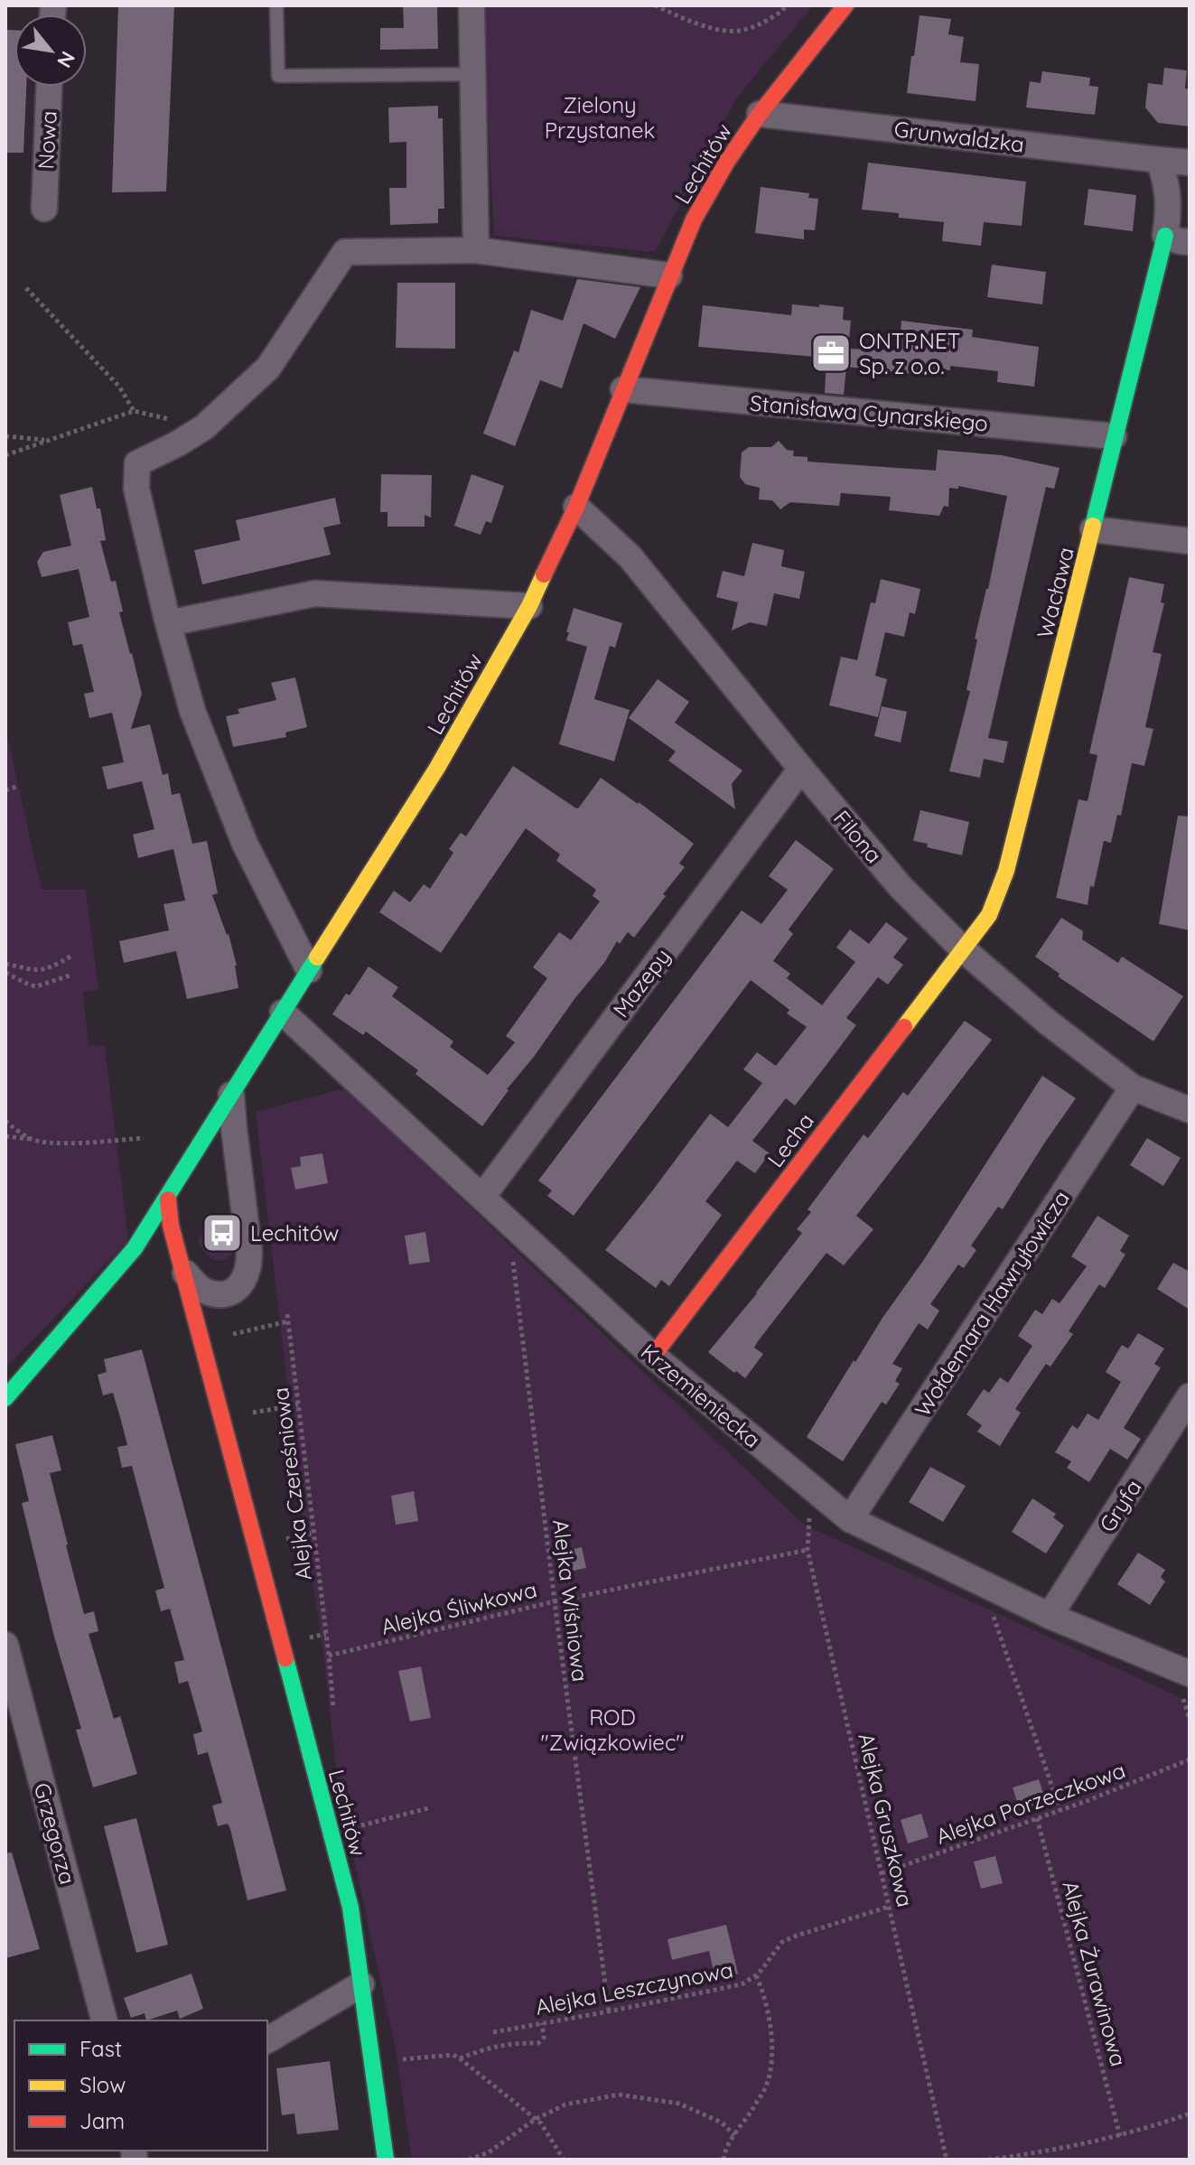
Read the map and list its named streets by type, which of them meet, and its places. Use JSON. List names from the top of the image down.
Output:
{
  "streets": {
    "street": [
      "Grunwaldzka",
      "Nowa",
      "Lechitów",
      "Stanisława Cynarskiego",
      "Wacława",
      "Filona",
      "Mazepy",
      "Lecha",
      "Wołdemara Hawryłowicza",
      "Krzemieniecka",
      "Gryfa",
      "Grzegorza"
    ],
    "path": [
      "Alejka Czereśniowa",
      "Alejka Wiśniowa",
      "Alejka Śliwkowa",
      "Alejka Porzeczkowa",
      "Alejka Gruszkowa",
      "Alejka Żurawinowa",
      "Alejka Leszczynowa"
    ]
  },
  "crossings": [
    ["Grunwaldzka", "Lechitów"],
    ["Lechitów", "Stanisława Cynarskiego"],
    ["Lechitów", "Filona"],
    ["Lechitów", "Krzemieniecka"],
    ["Stanisława Cynarskiego", "Wacława"],
    ["Wacława", "Filona"],
    ["Wacława", "Lecha"],
    ["Filona", "Mazepy"],
    ["Filona", "Lecha"],
    ["Filona", "Wołdemara Hawryłowicza"],
    ["Mazepy", "Krzemieniecka"],
    ["Lecha", "Krzemieniecka"],
    ["Wołdemara Hawryłowicza", "Krzemieniecka"],
    ["Krzemieniecka", "Gryfa"],
    ["Krzemieniecka", "Alejka Gruszkowa"],
    ["Alejka Czereśniowa", "Alejka Śliwkowa"],
    ["Alejka Wiśniowa", "Alejka Śliwkowa"],
    ["Alejka Wiśniowa", "Alejka Leszczynowa"],
    ["Alejka Śliwkowa", "Alejka Gruszkowa"],
    ["Alejka Porzeczkowa", "Alejka Gruszkowa"],
    ["Alejka Porzeczkowa", "Alejka Żurawinowa"],
    ["Alejka Gruszkowa", "Alejka Leszczynowa"]
  ],
  "parks": ["Zielony Przystanek", "ROD \"Związkowiec\""],
  "places": {
    "office": ["ONTP.NET Sp. z o.o."],
    "bus stop": ["Lechitów"]
  },
  "legend": ["Fast", "Slow", "Jam"],
  "north": "bottom right"
}
